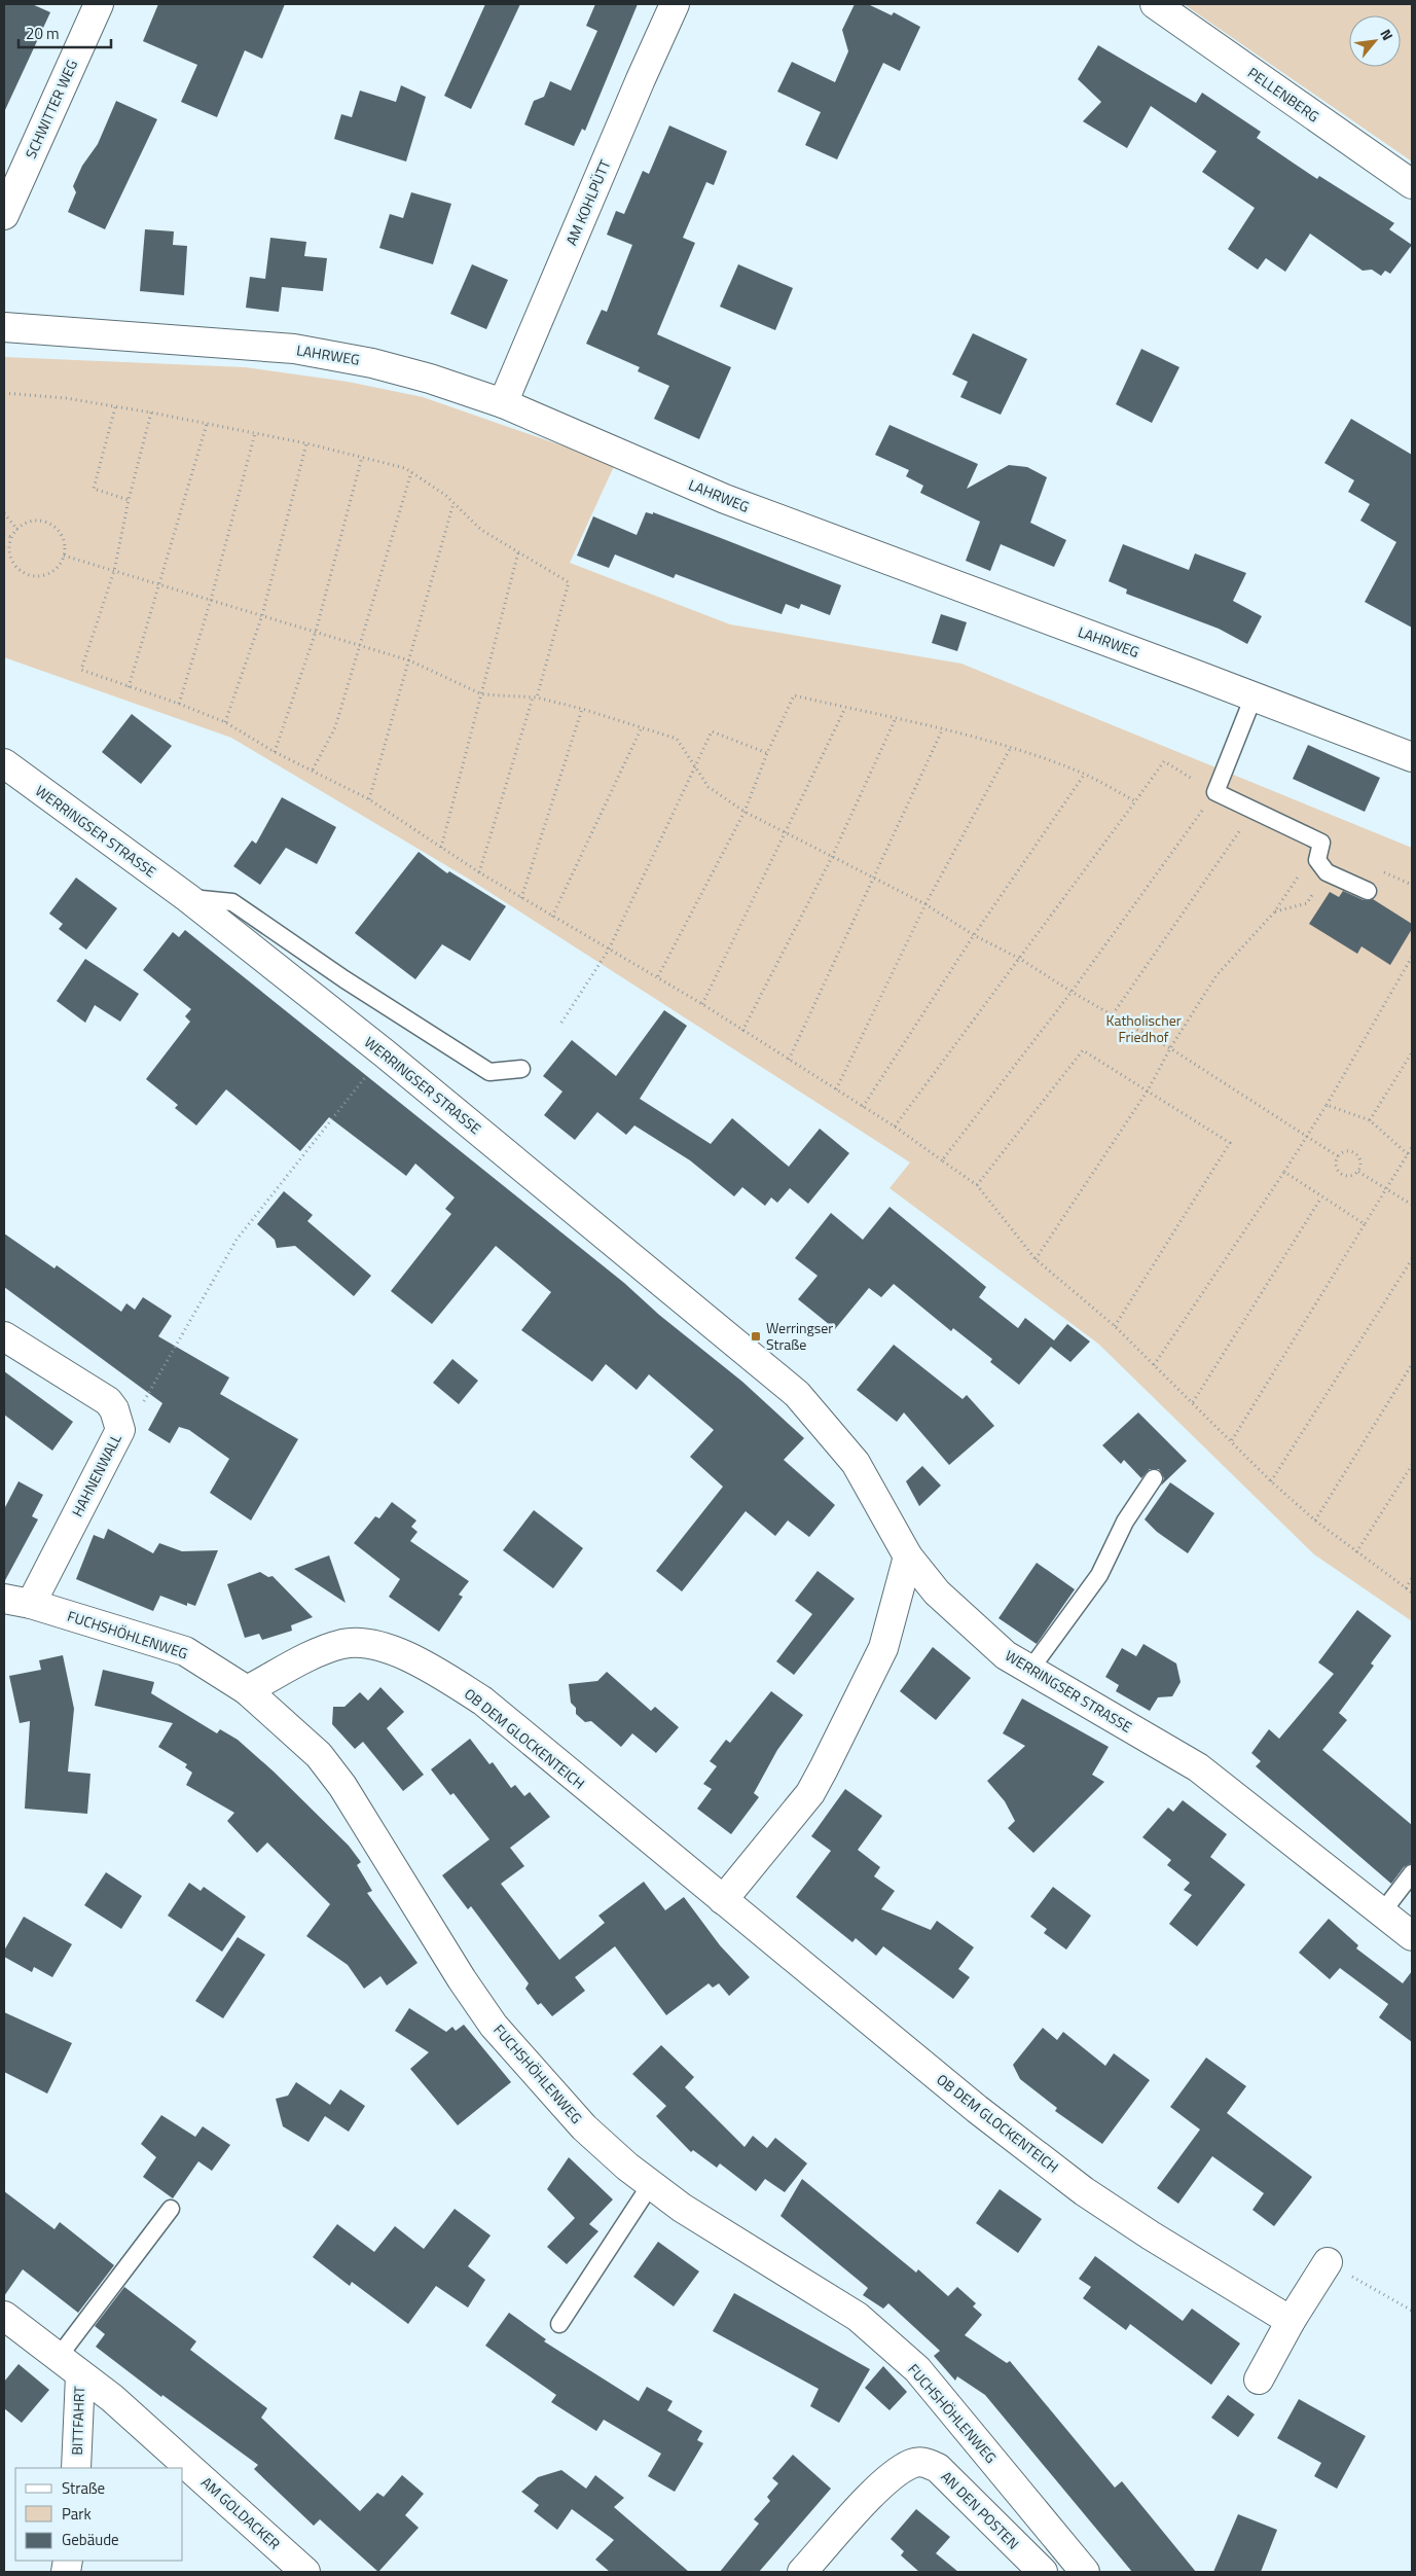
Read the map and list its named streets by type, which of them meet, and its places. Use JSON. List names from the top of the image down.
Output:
{
  "streets": {
    "street": [
      "PELLENBERG",
      "SCHWITTER WEG",
      "AM KOHLPÜTT",
      "LAHRWEG",
      "WERRINGSER STRASSE",
      "HAHNENWALL",
      "FUCHSHÖHLENWEG",
      "OB DEM GLOCKENTEICH",
      "BITTFAHRT",
      "AN DEN POSTEN",
      "AM GOLDACKER"
    ]
  },
  "crossings": [
    ["AM KOHLPÜTT", "LAHRWEG"],
    ["HAHNENWALL", "FUCHSHÖHLENWEG"],
    ["FUCHSHÖHLENWEG", "OB DEM GLOCKENTEICH"],
    ["BITTFAHRT", "AM GOLDACKER"]
  ],
  "parks": ["Katholischer Friedhof"],
  "places": {
    "transit": ["Werringser Straße"]
  },
  "legend": ["Straße", "Park", "Gebäude"],
  "scale_bar": "20 m",
  "north": "top right"
}
